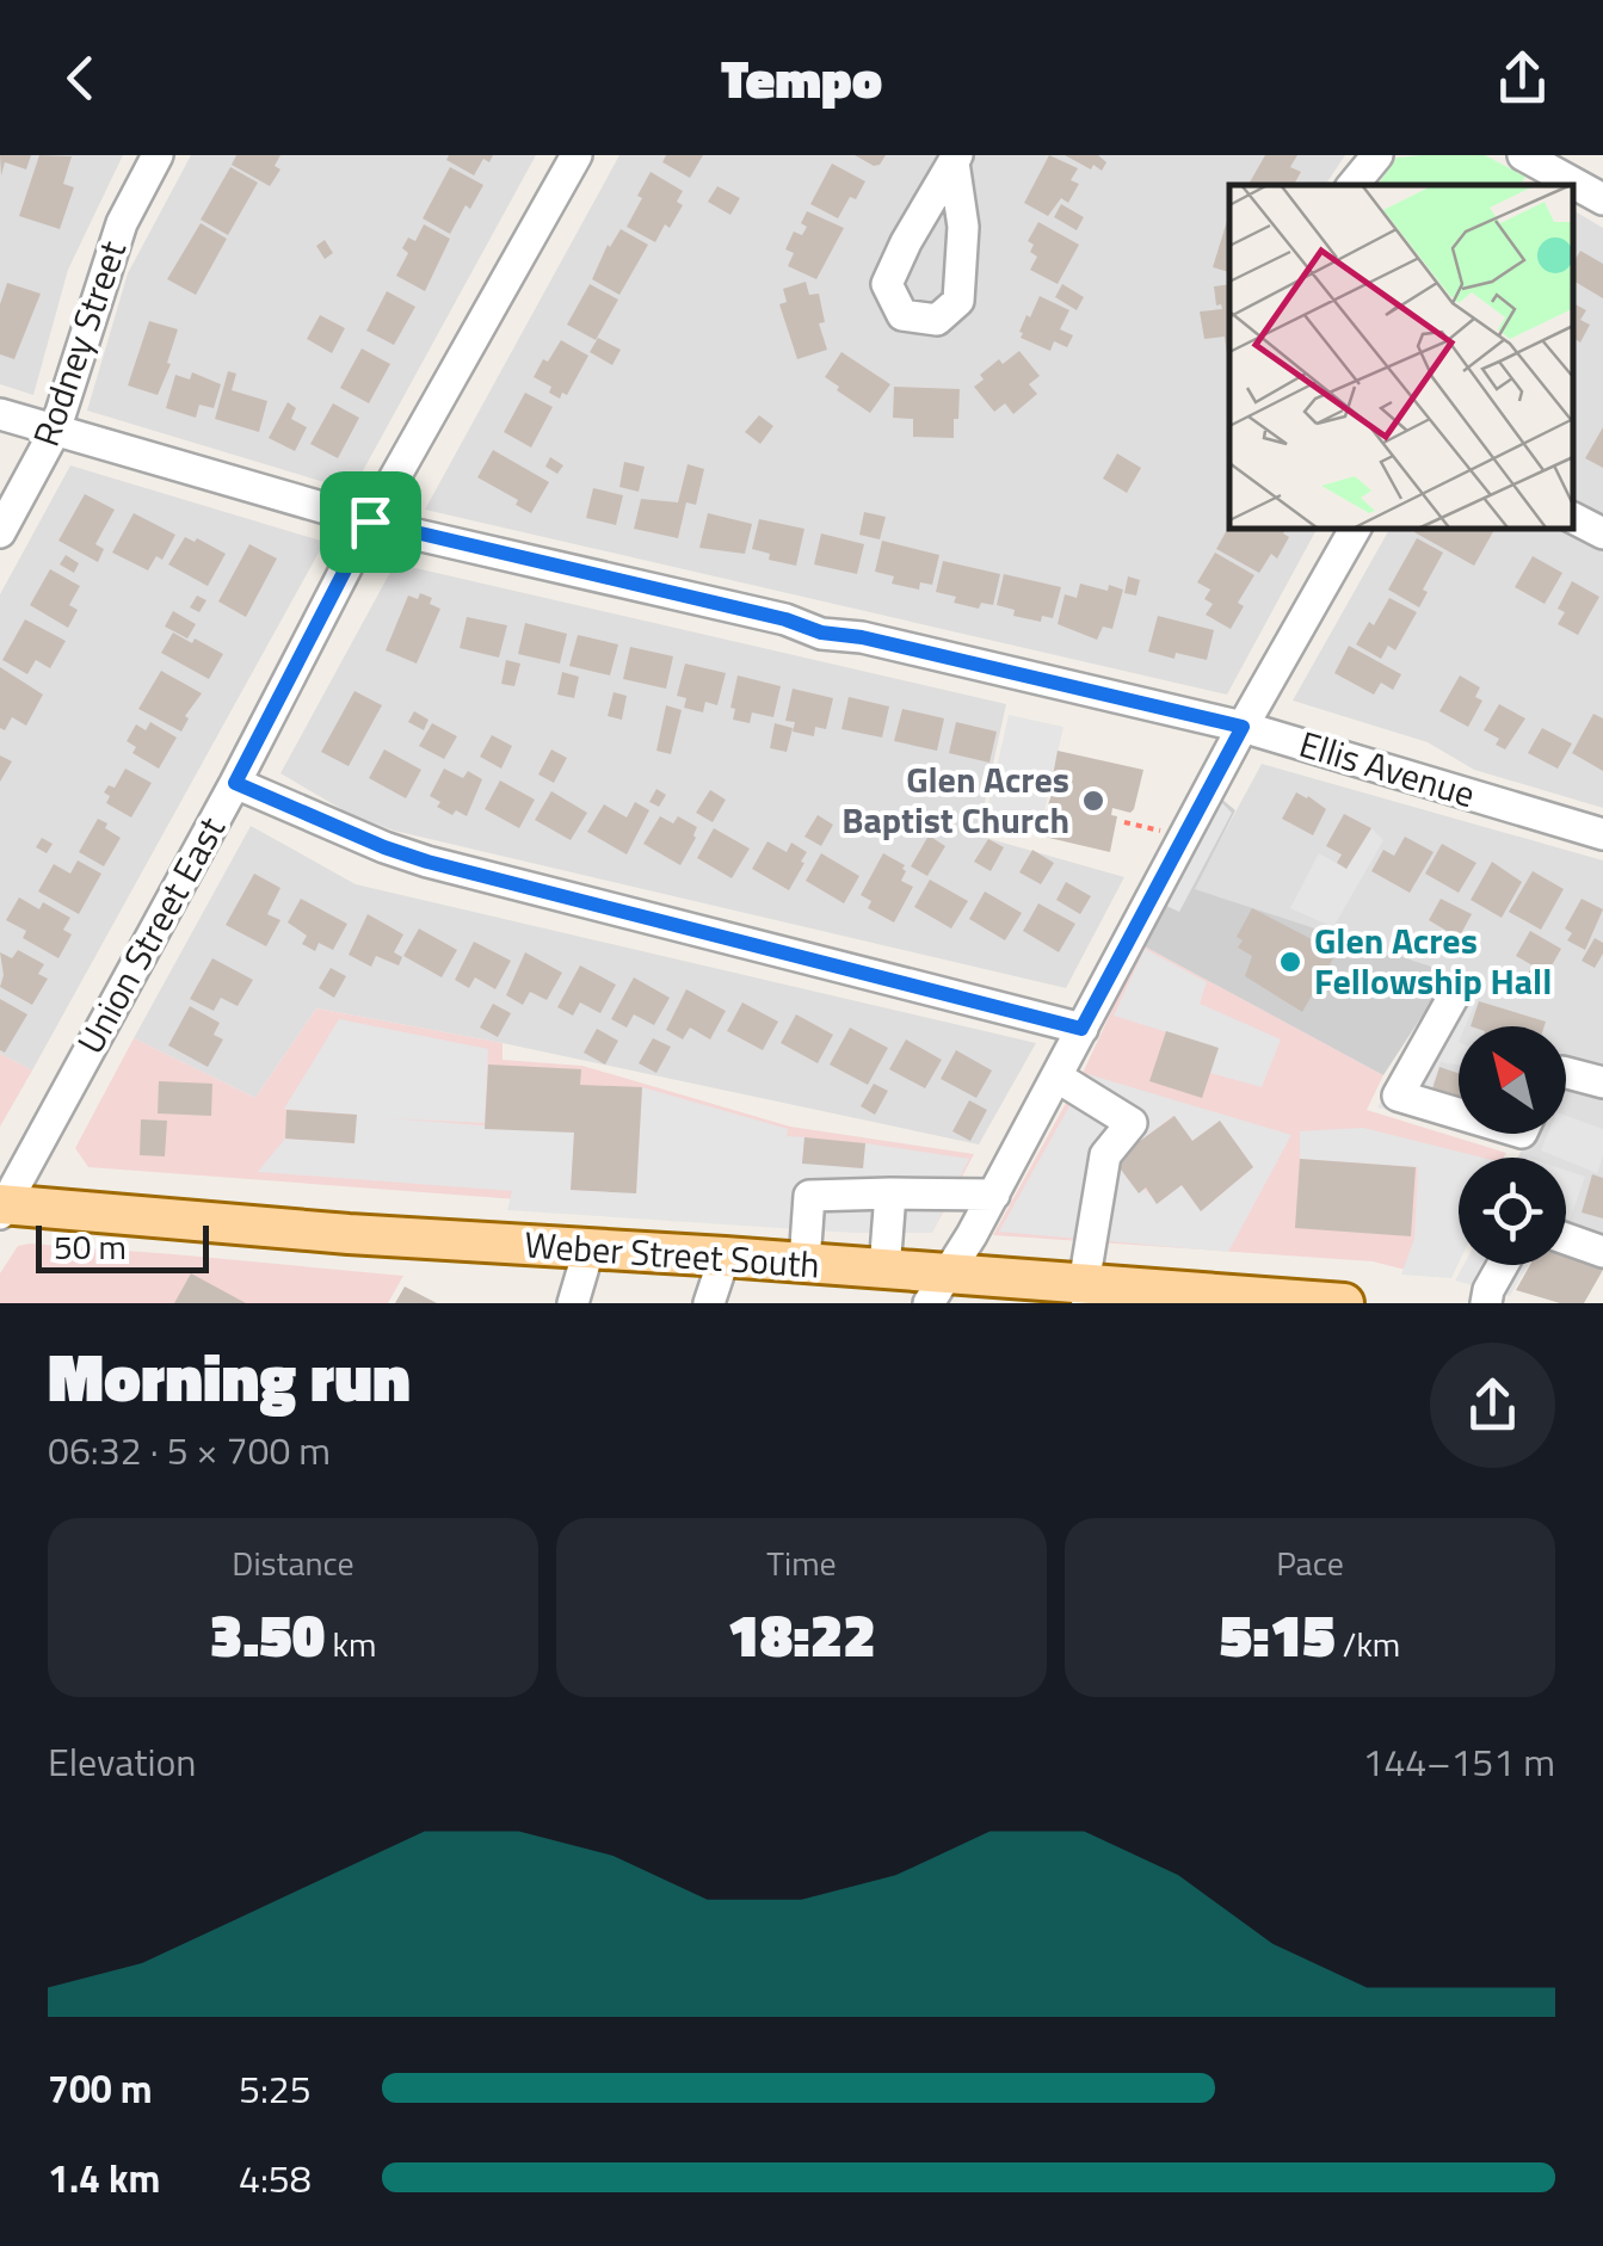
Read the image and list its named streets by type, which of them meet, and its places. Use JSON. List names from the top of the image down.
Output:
{
  "streets": {
    "main road": ["Weber Street South"],
    "street": ["Rodney Street", "Ellis Avenue", "Union Street East"]
  },
  "crossings": [
    ["Rodney Street", "Ellis Avenue"],
    ["Ellis Avenue", "Union Street East"],
    ["Union Street East", "Weber Street South"]
  ],
  "places": ["Glen Acres Baptist Church", "Glen Acres Fellowship Hall"],
  "scale_bar": "50 m",
  "north": "top left",
  "page": {
    "header": "Tempo",
    "scale": "50 m",
    "heading": ["Morning run", "06:32 · 5 × 700 m"],
    "stats": [
      ["Distance", "3.50 km"],
      ["Time", "18:22"],
      ["Pace", "5:15 /km"]
    ],
    "chart": ["Elevation", "144–151 m"],
    "list": [
      {
        "name": "700 m",
        "note": "5:25"
      },
      {
        "name": "1.4 km",
        "note": "4:58"
      }
    ]
  }
}
